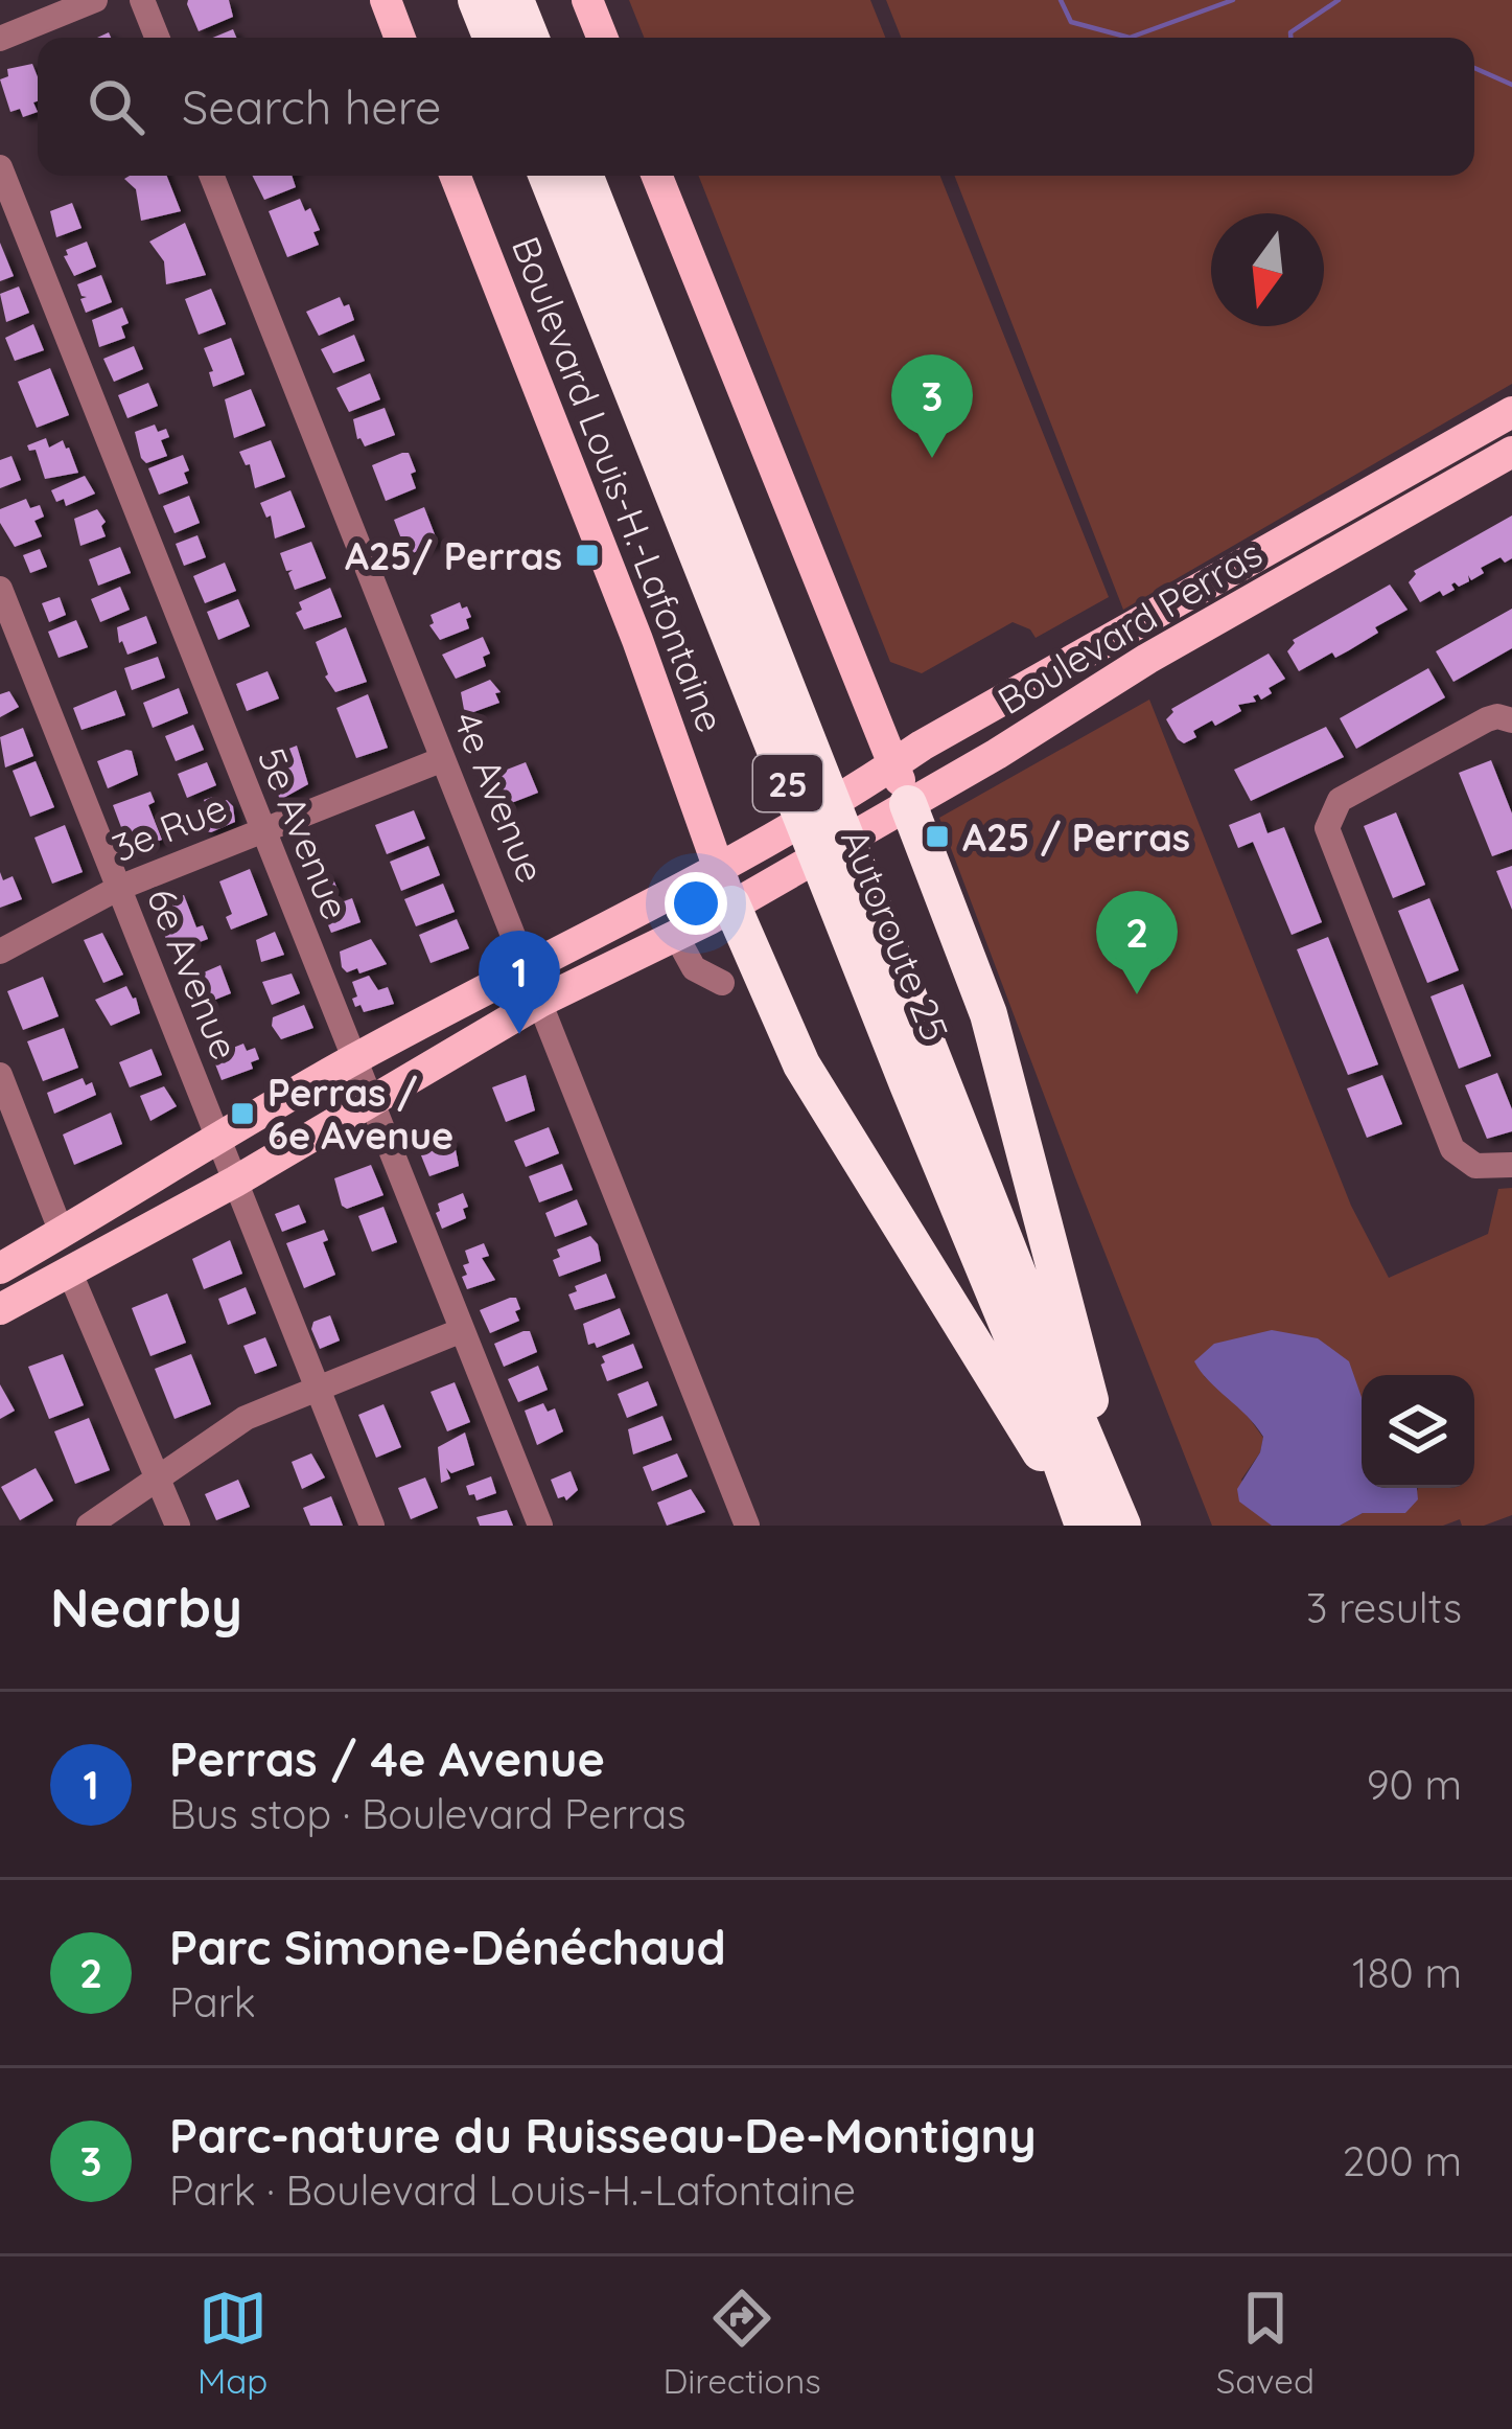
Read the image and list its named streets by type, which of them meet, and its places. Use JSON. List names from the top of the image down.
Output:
{
  "streets": {
    "highway": ["25", "Autoroute 25"],
    "main road": ["Boulevard Louis-H.-Lafontaine", "Boulevard Perras"],
    "street": [
      "4e Avenue",
      "3e Rue",
      "5e Avenue",
      "6e Avenue"
    ]
  },
  "crossings": [
    ["Boulevard Louis-H.-Lafontaine", "Boulevard Perras"],
    ["Boulevard Perras", "4e Avenue"],
    ["Boulevard Perras", "5e Avenue"],
    ["Boulevard Perras", "6e Avenue"],
    ["4e Avenue", "3e Rue"],
    ["3e Rue", "5e Avenue"],
    ["3e Rue", "6e Avenue"]
  ],
  "places": {
    "transit": ["A25/ Perras", "A25 / Perras", "Perras / 6e Avenue"]
  },
  "north": "bottom",
  "page": {
    "search": "Search here",
    "pins": ["3", "2", "1"],
    "heading": ["Nearby", "3 results"],
    "list": [
      {
        "mark": "1",
        "name": "Perras / 4e Avenue",
        "note": "Bus stop · Boulevard Perras",
        "value": "90 m"
      },
      {
        "mark": "2",
        "name": "Parc Simone-Dénéchaud",
        "note": "Park",
        "value": "180 m"
      },
      {
        "mark": "3",
        "name": "Parc-nature du Ruisseau-De-Montigny",
        "note": "Park · Boulevard Louis-H.-Lafontaine",
        "value": "200 m"
      }
    ],
    "nav": ["Map", "Directions", "Saved"]
  }
}
